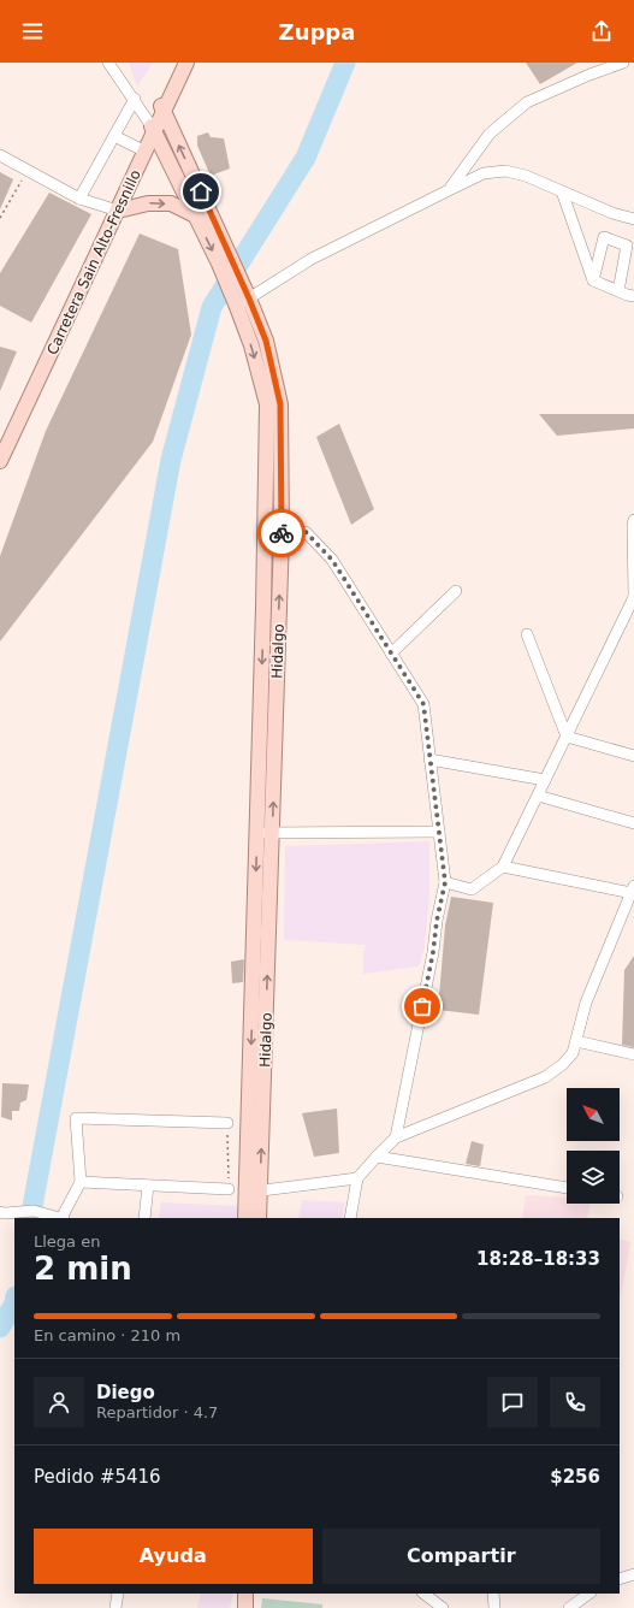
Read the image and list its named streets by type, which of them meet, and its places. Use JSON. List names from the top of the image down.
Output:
{
  "streets": {
    "main road": ["Carretera Sain Alto-Fresnillo", "Hidalgo"]
  },
  "north": "top left",
  "page": {
    "header": "Zuppa",
    "heading": ["2 min", "Llega en", "18:28–18:33"],
    "panel": [
      "Diego",
      "Repartidor · 4.7",
      "Pedido #5416",
      "$256"
    ],
    "bar": "En camino · 210 m",
    "buttons": ["Ayuda", "Compartir"]
  }
}
